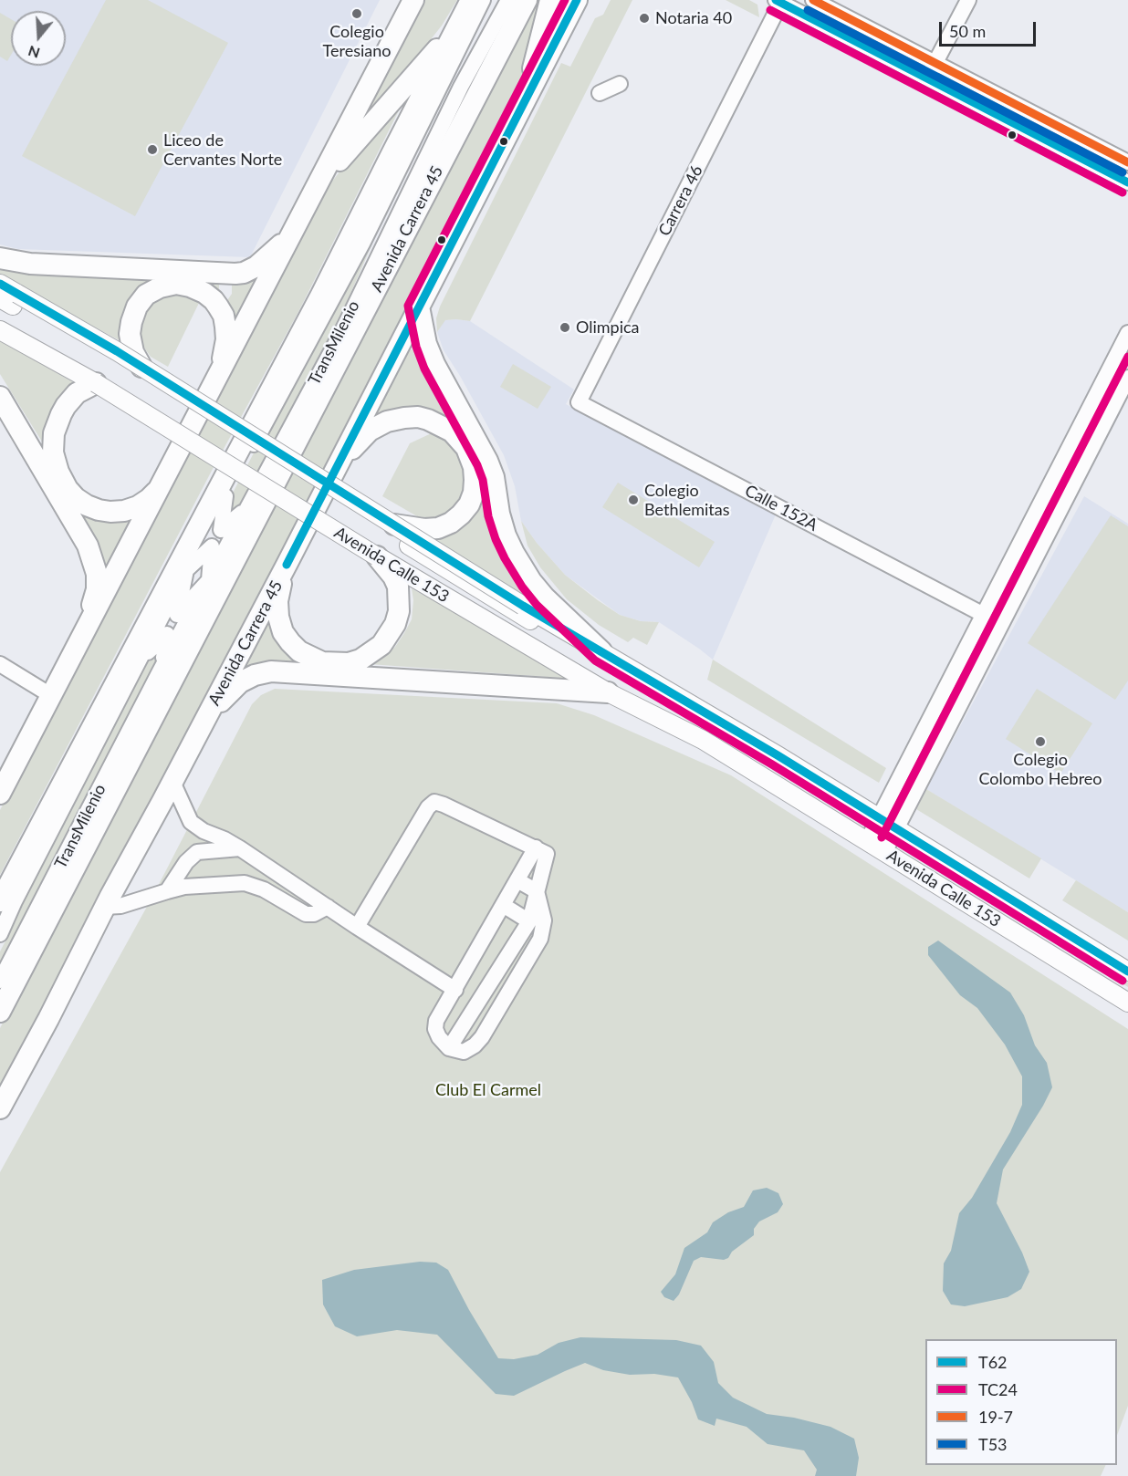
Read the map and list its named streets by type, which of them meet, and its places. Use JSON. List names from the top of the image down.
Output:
{
  "streets": {
    "highway": ["Avenida Carrera 45"],
    "main road": ["Avenida Calle 153"],
    "street": ["Carrera 46", "TransMilenio", "Calle 152A"]
  },
  "crossings": [
    ["Carrera 46", "Calle 152A"]
  ],
  "parks": ["Club El Carmel"],
  "places": [
    "Colegio Teresiano",
    "Notaria 40",
    "Liceo de Cervantes Norte",
    "Olimpica",
    "Colegio Bethlemitas",
    "Colegio Colombo Hebreo"
  ],
  "lines": [
    "transit line T62",
    "transit line TC24",
    "transit line 19-7",
    "transit line T53"
  ],
  "legend": [
    "T62",
    "TC24",
    "19-7",
    "T53"
  ],
  "scale_bar": "50 m",
  "north": "bottom"
}
